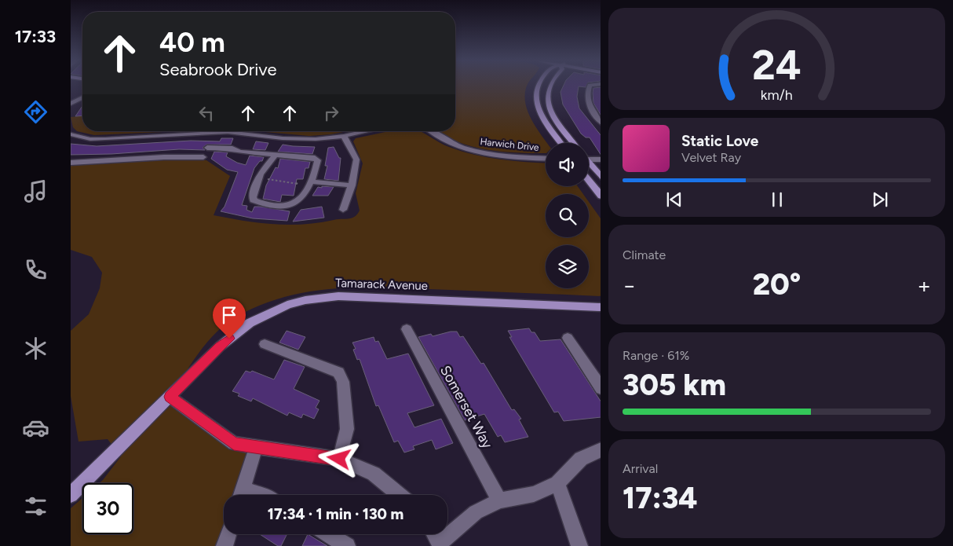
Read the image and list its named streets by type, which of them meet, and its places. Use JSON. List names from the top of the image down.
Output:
{
  "streets": {
    "main road": ["Tamarack Avenue"],
    "street": ["Harwich Drive", "Somerset Way"]
  },
  "page": {
    "tabs": "17:33",
    "turn": ["40 m", "Seabrook Drive"],
    "song": ["Static Love", "Velvet Ray"],
    "tile": [
      "Climate",
      ["Range · 61%", "305 km"],
      ["Arrival", "17:34"]
    ],
    "heat": ["−", "20°", "+"],
    "limit": "30",
    "trip": "17:34 · 1 min · 130 m",
    "gauge": ["24", "km/h"]
  }
}
